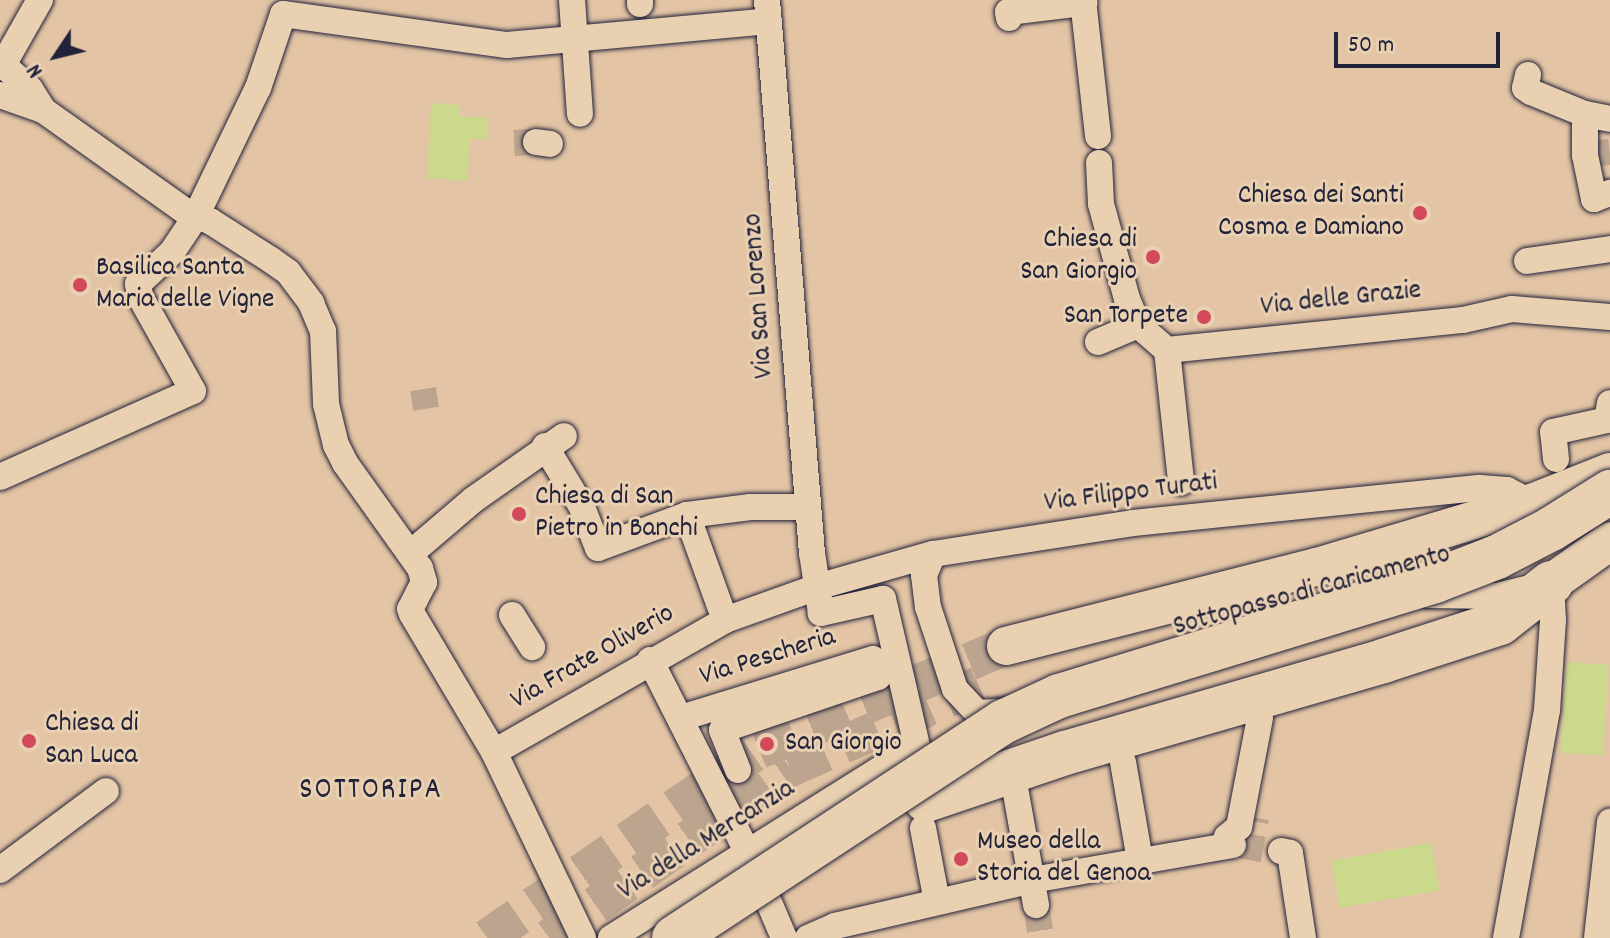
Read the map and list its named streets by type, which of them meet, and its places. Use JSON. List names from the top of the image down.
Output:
{
  "streets": {
    "main road": ["Sottopasso di Caricamento"],
    "street": [
      "Via San Lorenzo",
      "Via delle Grazie",
      "Via Filippo Turati",
      "Via Frate Oliverio",
      "Via Pescheria",
      "Via della Mercanzia"
    ]
  },
  "crossings": [
    ["Via San Lorenzo", "Via Filippo Turati"],
    ["Via San Lorenzo", "Via Frate Oliverio"],
    ["Via San Lorenzo", "Via della Mercanzia"],
    ["Via Filippo Turati", "Sottopasso di Caricamento"],
    ["Via Filippo Turati", "Via Frate Oliverio"],
    ["Via Filippo Turati", "Via della Mercanzia"],
    ["Via Frate Oliverio", "Via della Mercanzia"]
  ],
  "districts": ["SOTTORIPA"],
  "places": [
    "Chiesa dei Santi Cosma e Damiano",
    "Chiesa di San Giorgio",
    "Basilica Santa Maria delle Vigne",
    "San Torpete",
    "Chiesa di San Pietro in Banchi",
    "Chiesa di San Luca",
    "San Giorgio",
    "Museo della Storia del Genoa"
  ],
  "scale_bar": "50 m",
  "north": "bottom left"
}
